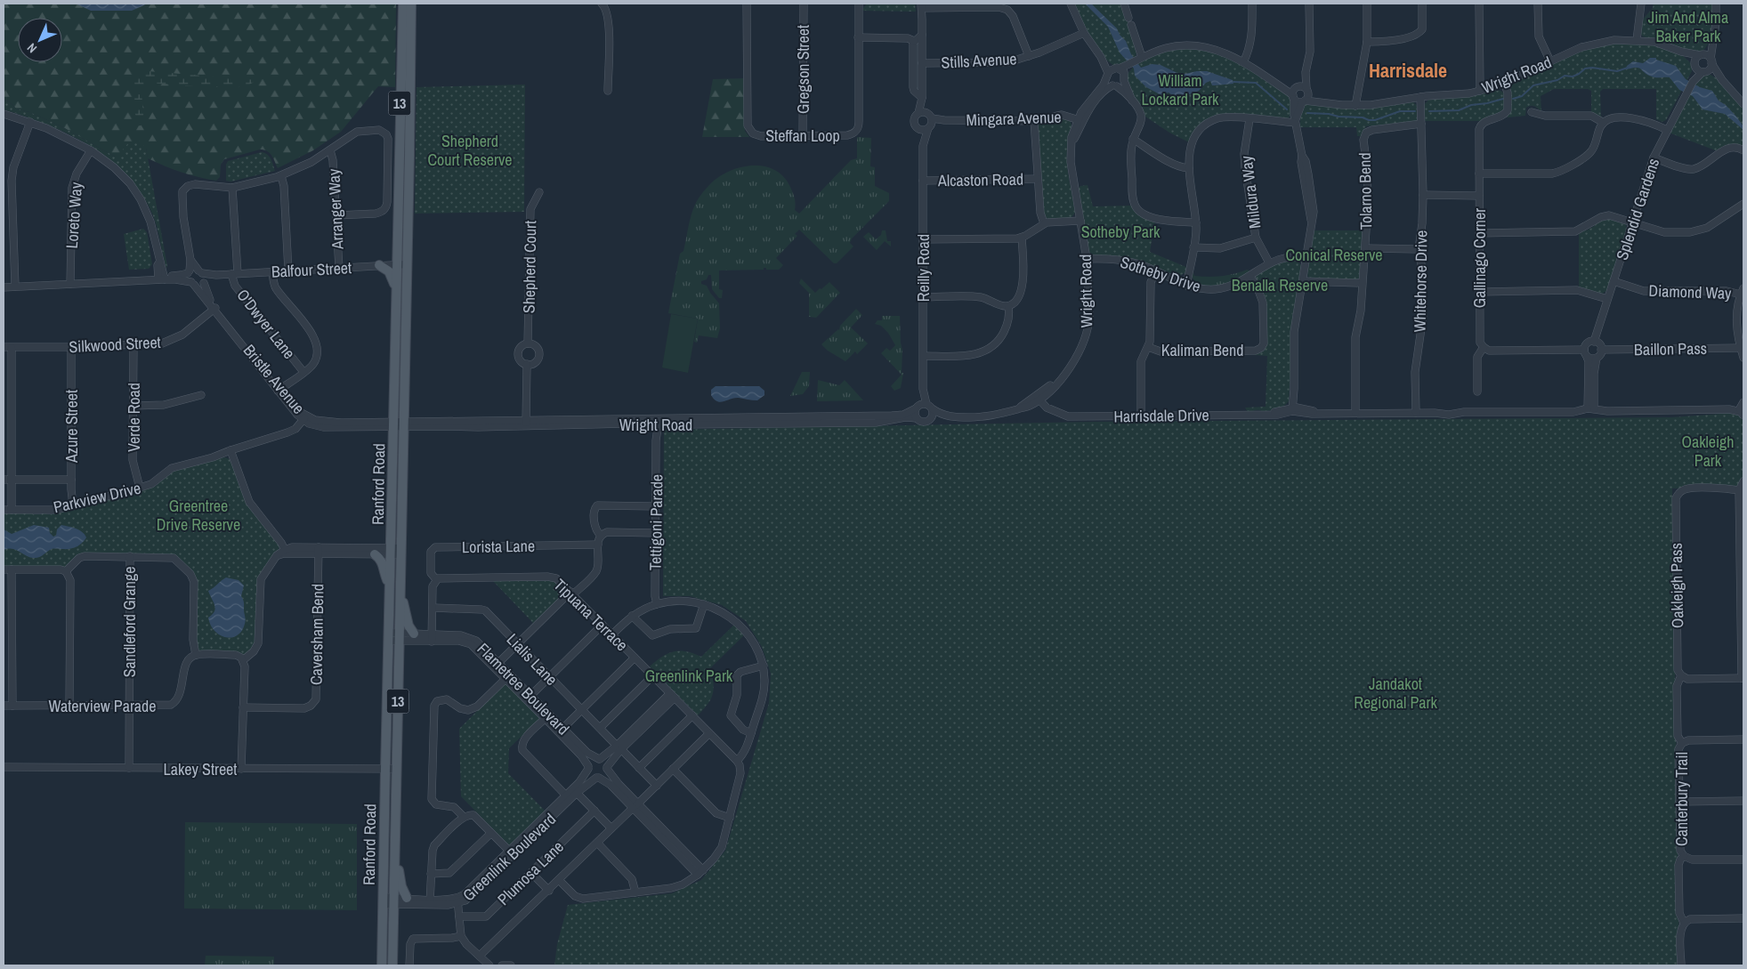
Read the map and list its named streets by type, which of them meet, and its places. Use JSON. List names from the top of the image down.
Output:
{
  "streets": {
    "main road": ["13", "Ranford Road"],
    "street": [
      "Stills Avenue",
      "Gregson Street",
      "Wright Road",
      "Mingara Avenue",
      "Steffan Loop",
      "Alcaston Road",
      "Tolarno Bend",
      "Mildura Way",
      "Arranger Way",
      "Splendid Gardens",
      "Loreto Way",
      "Gallinago Corner",
      "Shepherd Court",
      "Reilly Road",
      "Balfour Street",
      "Sotheby Drive",
      "Whitehorse Drive",
      "Diamond Way",
      "O'Dwyer Lane",
      "Silkwood Street",
      "Baillon Pass",
      "Kaliman Bend",
      "Bristle Avenue",
      "Harrisdale Drive",
      "Verde Road",
      "Azure Street",
      "Parkview Drive",
      "Tettigoni Parade",
      "Lorista Lane",
      "Oakleigh Pass",
      "Tipuana Terrace",
      "Sandleford Grange",
      "Caversham Bend",
      "Lialis Lane",
      "Flametree Boulevard",
      "Waterview Parade",
      "Lakey Street",
      "Canterbury Trail",
      "Greenlink Boulevard",
      "Plumosa Lane"
    ]
  },
  "crossings": [
    ["Gregson Street", "Steffan Loop"],
    ["Wright Road", "Mingara Avenue"],
    ["Wright Road", "Splendid Gardens"],
    ["Wright Road", "Gallinago Corner"],
    ["Wright Road", "Reilly Road"],
    ["Wright Road", "Sotheby Drive"],
    ["Wright Road", "Whitehorse Drive"],
    ["Wright Road", "Bristle Avenue"],
    ["Wright Road", "Harrisdale Drive"],
    ["Wright Road", "Ranford Road"],
    ["Wright Road", "Tettigoni Parade"],
    ["Mingara Avenue", "Reilly Road"],
    ["Alcaston Road", "Reilly Road"],
    ["Tolarno Bend", "Whitehorse Drive"],
    ["Tolarno Bend", "Harrisdale Drive"],
    ["Mildura Way", "Sotheby Drive"],
    ["Arranger Way", "Balfour Street"],
    ["Splendid Gardens", "Diamond Way"],
    ["Splendid Gardens", "Baillon Pass"],
    ["Loreto Way", "Balfour Street"],
    ["Balfour Street", "O'Dwyer Lane"],
    ["Balfour Street", "Bristle Avenue"],
    ["Balfour Street", "Ranford Road"],
    ["Sotheby Drive", "Kaliman Bend"],
    ["Whitehorse Drive", "Harrisdale Drive"],
    ["Silkwood Street", "Bristle Avenue"],
    ["Silkwood Street", "Verde Road"],
    ["Silkwood Street", "Azure Street"],
    ["Bristle Avenue", "Ranford Road"],
    ["Bristle Avenue", "Parkview Drive"],
    ["Verde Road", "Parkview Drive"],
    ["Azure Street", "Parkview Drive"],
    ["Ranford Road", "Flametree Boulevard"],
    ["Ranford Road", "Lakey Street"],
    ["Ranford Road", "Greenlink Boulevard"],
    ["Lorista Lane", "Tipuana Terrace"],
    ["Oakleigh Pass", "Canterbury Trail"],
    ["Tipuana Terrace", "Greenlink Boulevard"],
    ["Sandleford Grange", "Waterview Parade"],
    ["Sandleford Grange", "Lakey Street"],
    ["Lialis Lane", "Greenlink Boulevard"],
    ["Flametree Boulevard", "Greenlink Boulevard"]
  ],
  "districts": ["Harrisdale"],
  "parks": [
    "Jim And Alma Baker Park",
    "William Lockard Park",
    "Shepherd Court Reserve",
    "Sotheby Park",
    "Conical Reserve",
    "Benalla Reserve",
    "Oakleigh Park",
    "Greentree Drive Reserve",
    "Greenlink Park",
    "Jandakot Regional Park"
  ],
  "north": "bottom left"
}
